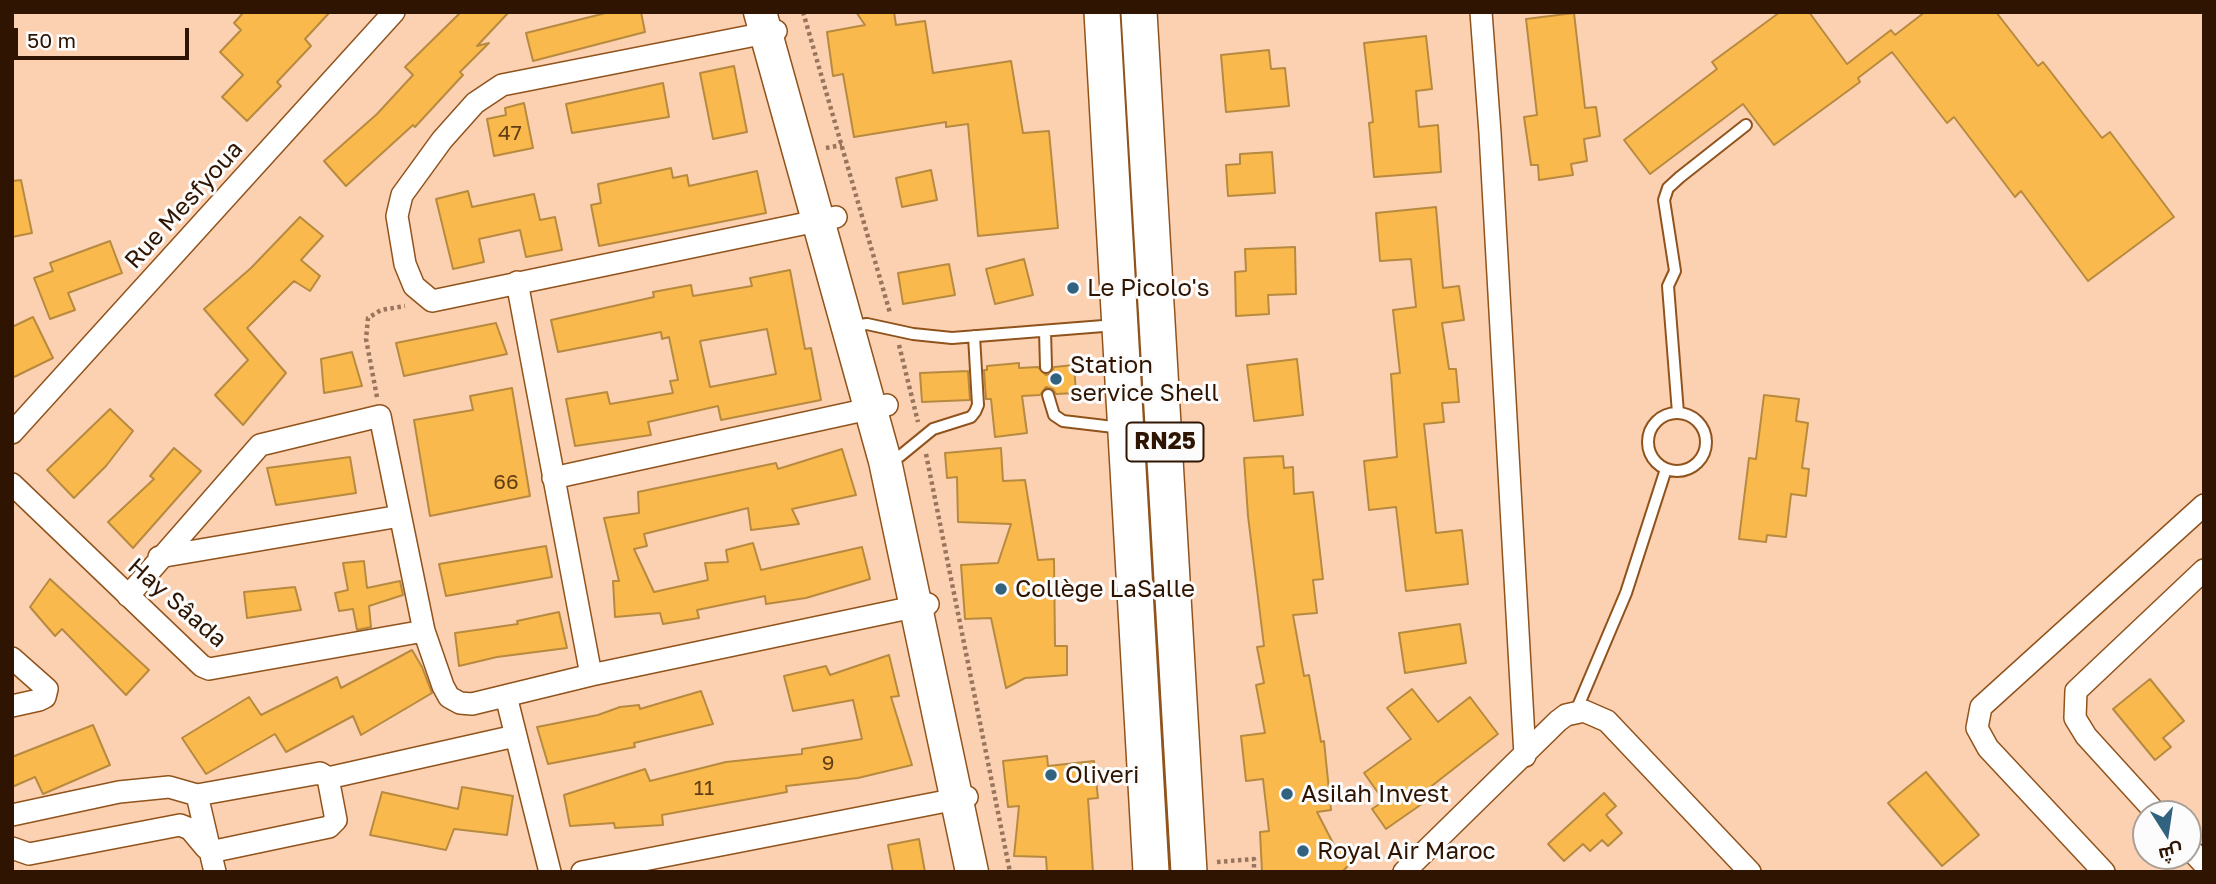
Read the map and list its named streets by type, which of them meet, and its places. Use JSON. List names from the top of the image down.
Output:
{
  "streets": {
    "main road": ["RN25"],
    "street": ["Rue Mesfyoua", "Hay Sâada"]
  },
  "places": [
    "Le Picolo's",
    "Station service Shell",
    "Collège LaSalle",
    "Oliveri",
    "Asilah Invest",
    "Royal Air Maroc"
  ],
  "house_numbers": [
    "47",
    "66",
    "9",
    "11"
  ],
  "scale_bar": "50 m",
  "north": "bottom"
}
